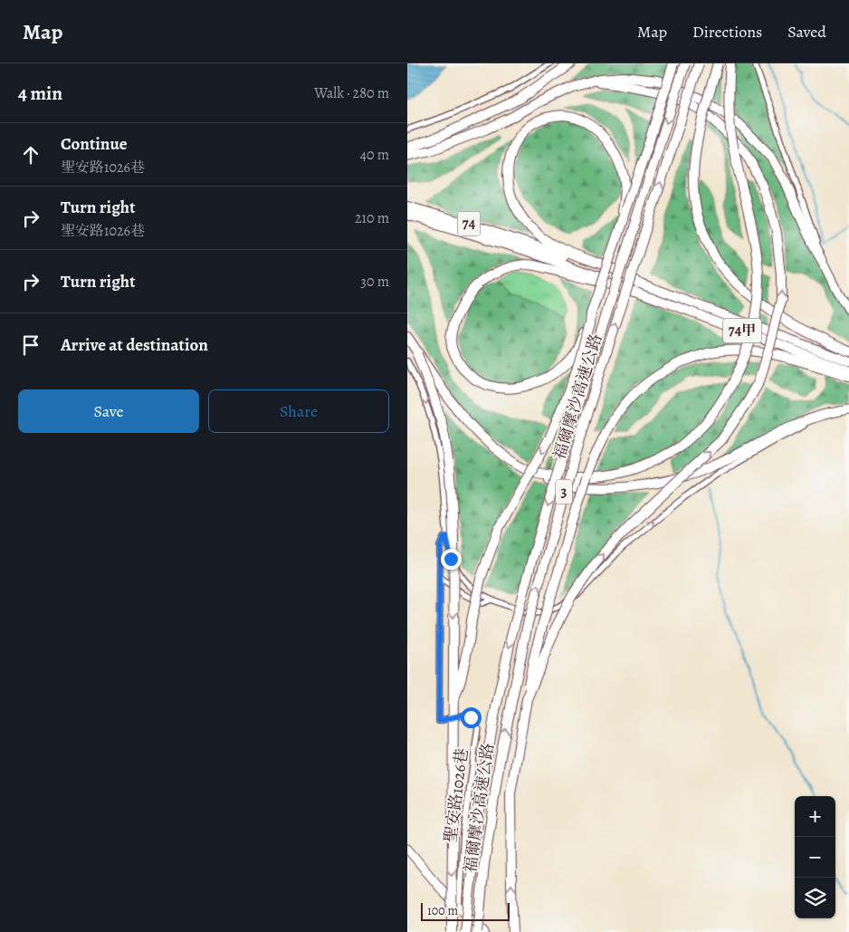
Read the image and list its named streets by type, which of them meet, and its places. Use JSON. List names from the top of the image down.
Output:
{
  "streets": {
    "highway": ["74", "福爾摩沙高速公路", "3"],
    "main road": ["74甲"],
    "street": ["聖安路1026巷"]
  },
  "crossings": [
    ["74", "74甲"]
  ],
  "scale_bar": "100 m",
  "page": {
    "header": "Map",
    "nav": ["Map", "Directions", "Saved"],
    "heading": ["4 min", "Walk · 280 m"],
    "list": [
      ["Continue", "聖安路1026巷", "40 m"],
      ["Turn right", "聖安路1026巷", "210 m"],
      ["Turn right", "30 m"],
      "Arrive at destination"
    ],
    "buttons": ["Save", "Share"],
    "map_buttons": ["+", "−"],
    "scale": "100 m"
  }
}
